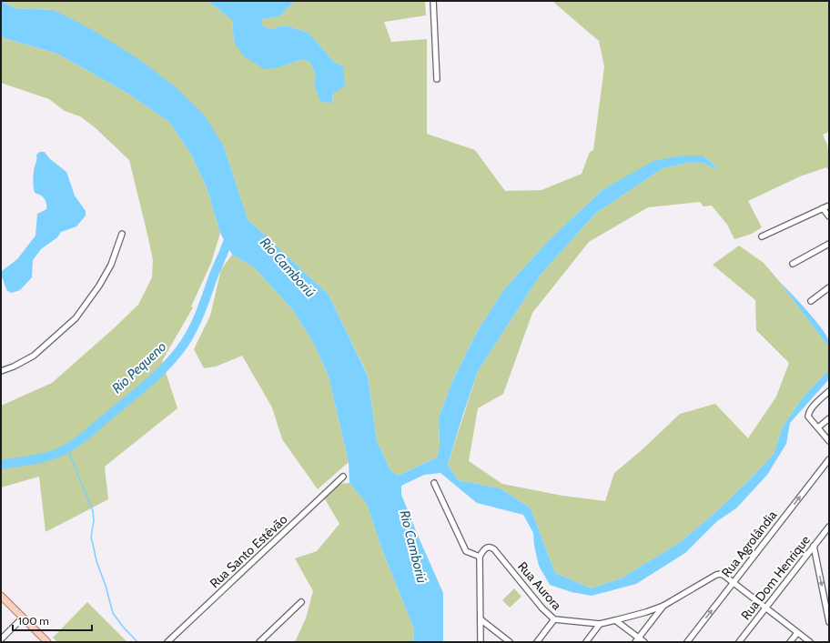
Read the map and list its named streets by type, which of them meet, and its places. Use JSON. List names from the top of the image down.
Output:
{
  "streets": {
    "street": [
      "Rua Agrolândia",
      "Rua Santo Estêvão",
      "Rua Dom Henrique",
      "Rua Aurora"
    ]
  },
  "crossings": [
    ["Rua Agrolândia", "Rua Aurora"],
    ["Rua Dom Henrique", "Rua Aurora"]
  ],
  "one_way": ["Rua Agrolândia"],
  "water": ["Rio Camboriú", "Rio Pequeno"],
  "scale_bar": "100 m"
}
